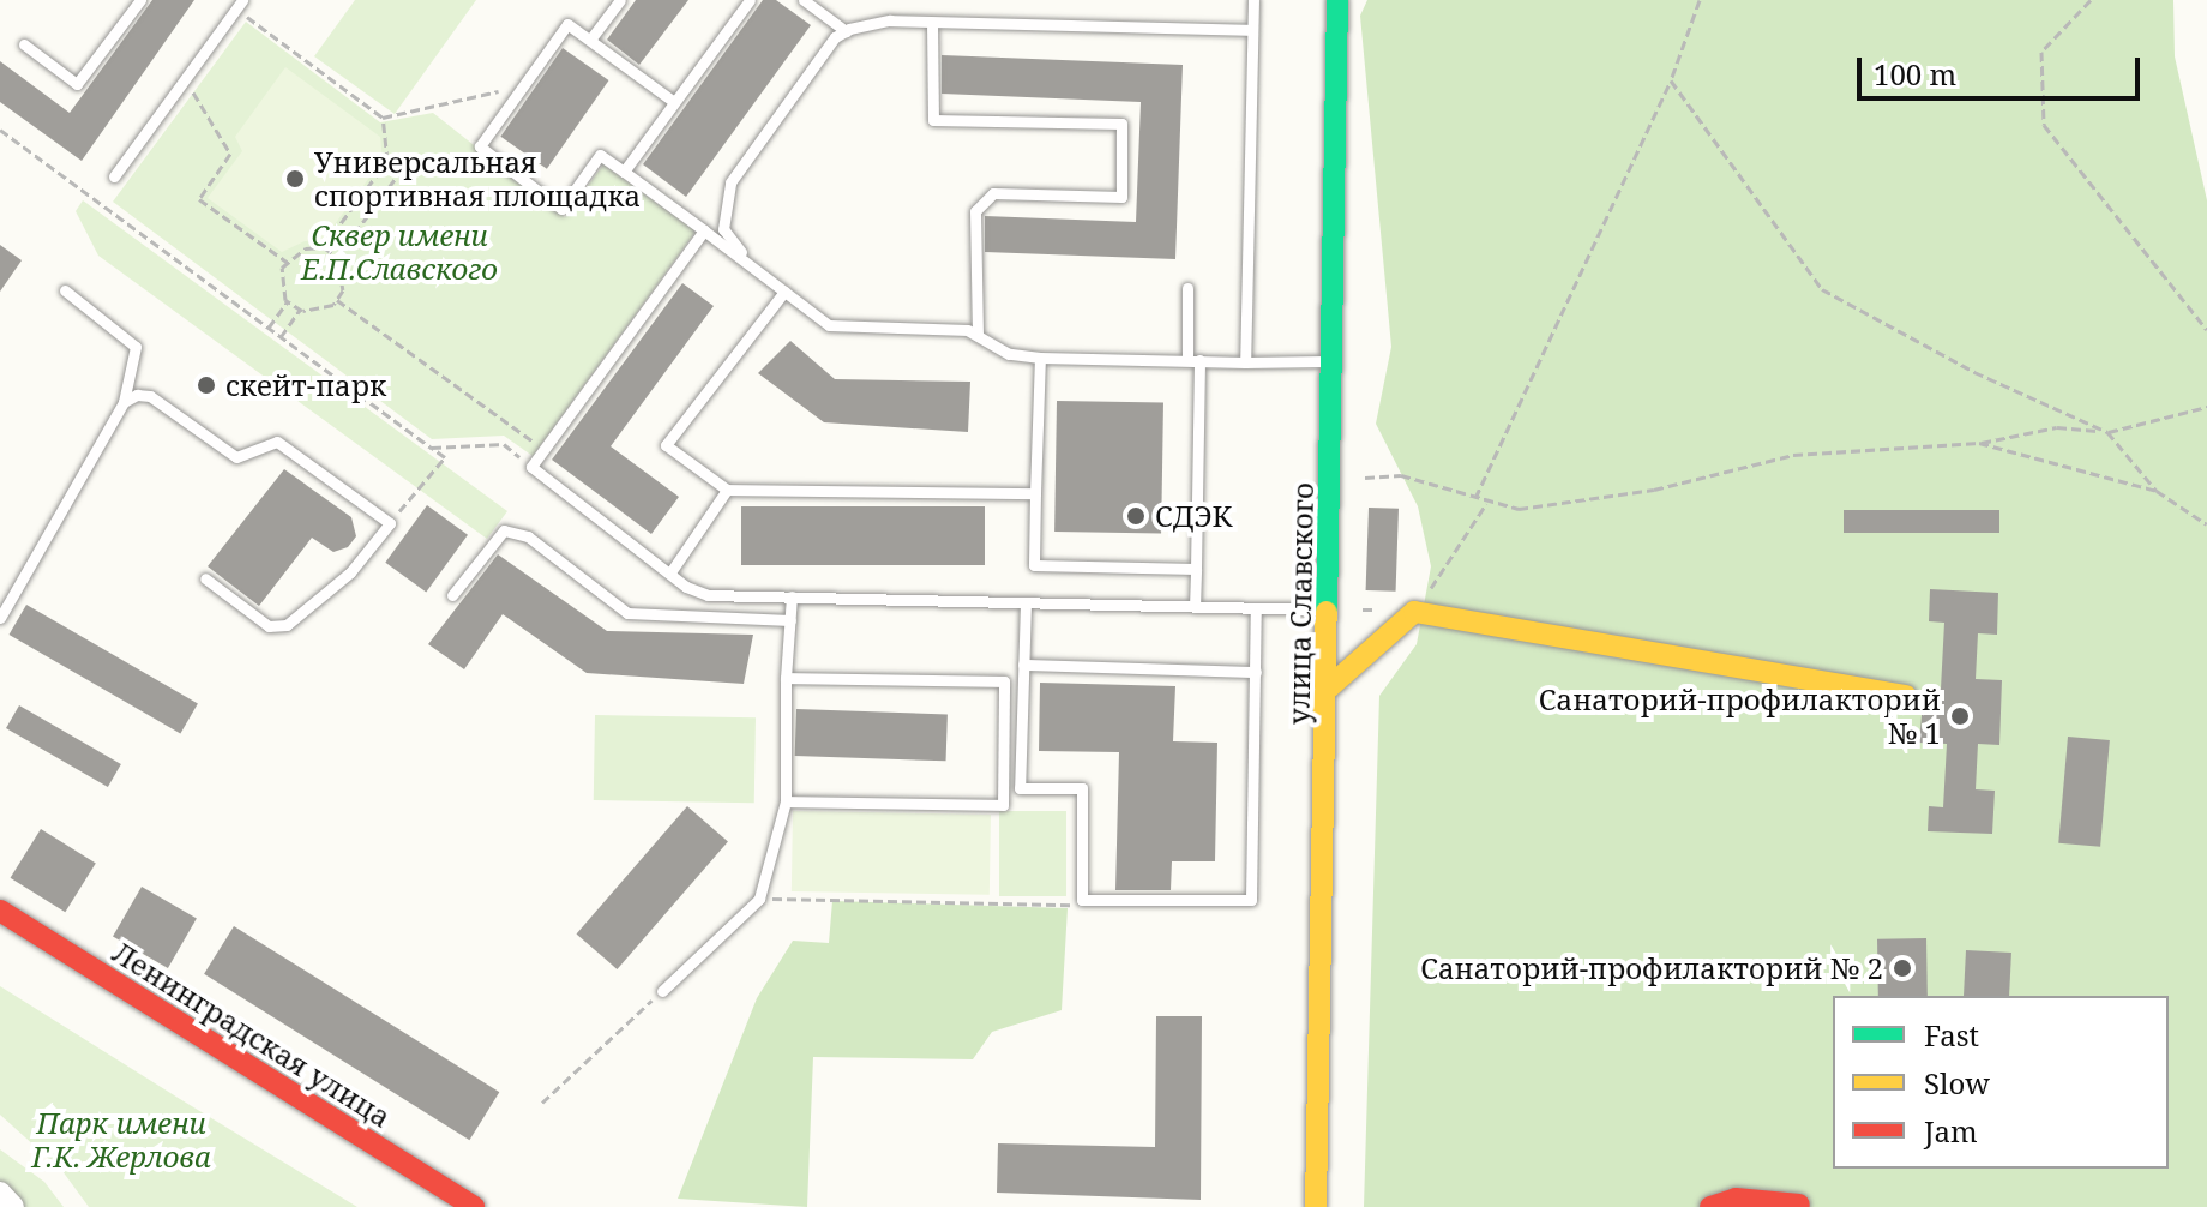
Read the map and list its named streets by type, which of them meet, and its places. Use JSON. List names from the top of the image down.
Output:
{
  "streets": {
    "street": ["улица Славского", "Ленинградская улица"]
  },
  "parks": ["Сквер имени Е.П.Славского", "Парк имени Г.К. Жерлова"],
  "places": [
    "Универсальная спортивная площадка",
    "скейт-парк",
    "СДЭК",
    "Санаторий-профилакторий № 1",
    "Санаторий-профилакторий № 2"
  ],
  "legend": ["Fast", "Slow", "Jam"],
  "scale_bar": "100 m"
}
